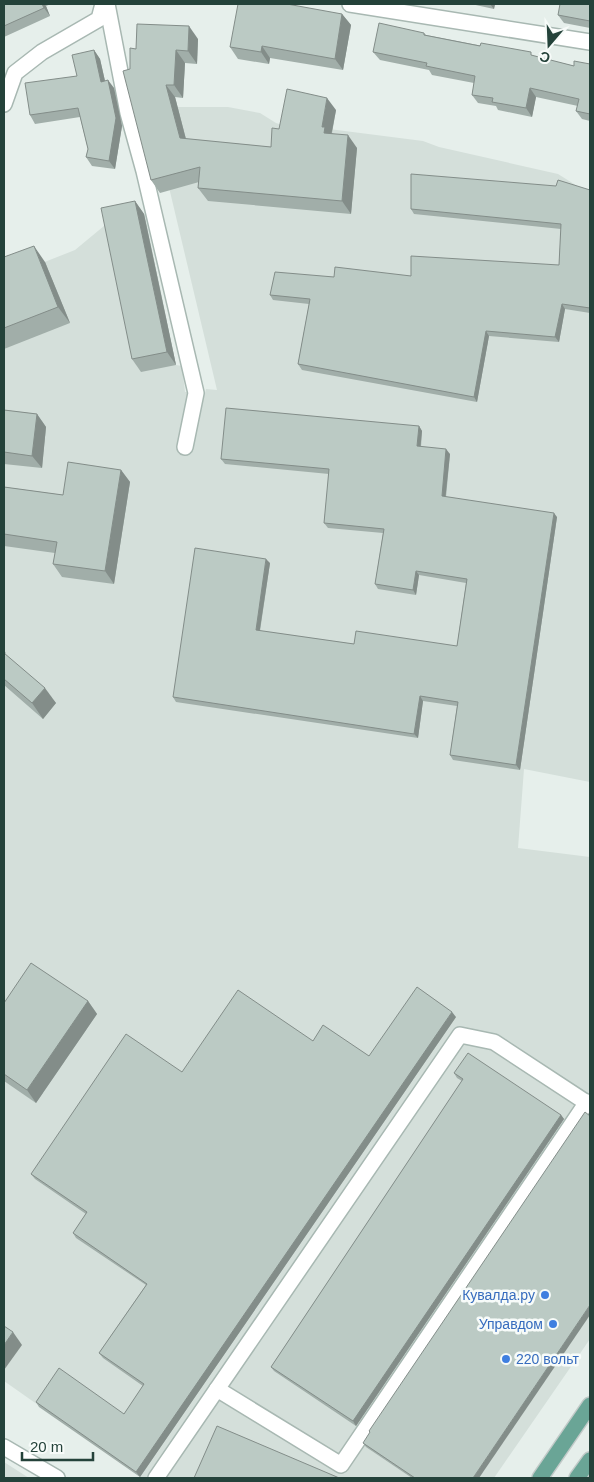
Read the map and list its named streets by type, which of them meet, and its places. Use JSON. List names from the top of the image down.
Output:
{
  "places": ["Кувалда.ру", "Управдом", "220 вольт"],
  "scale_bar": "20 m",
  "north": "bottom"
}
